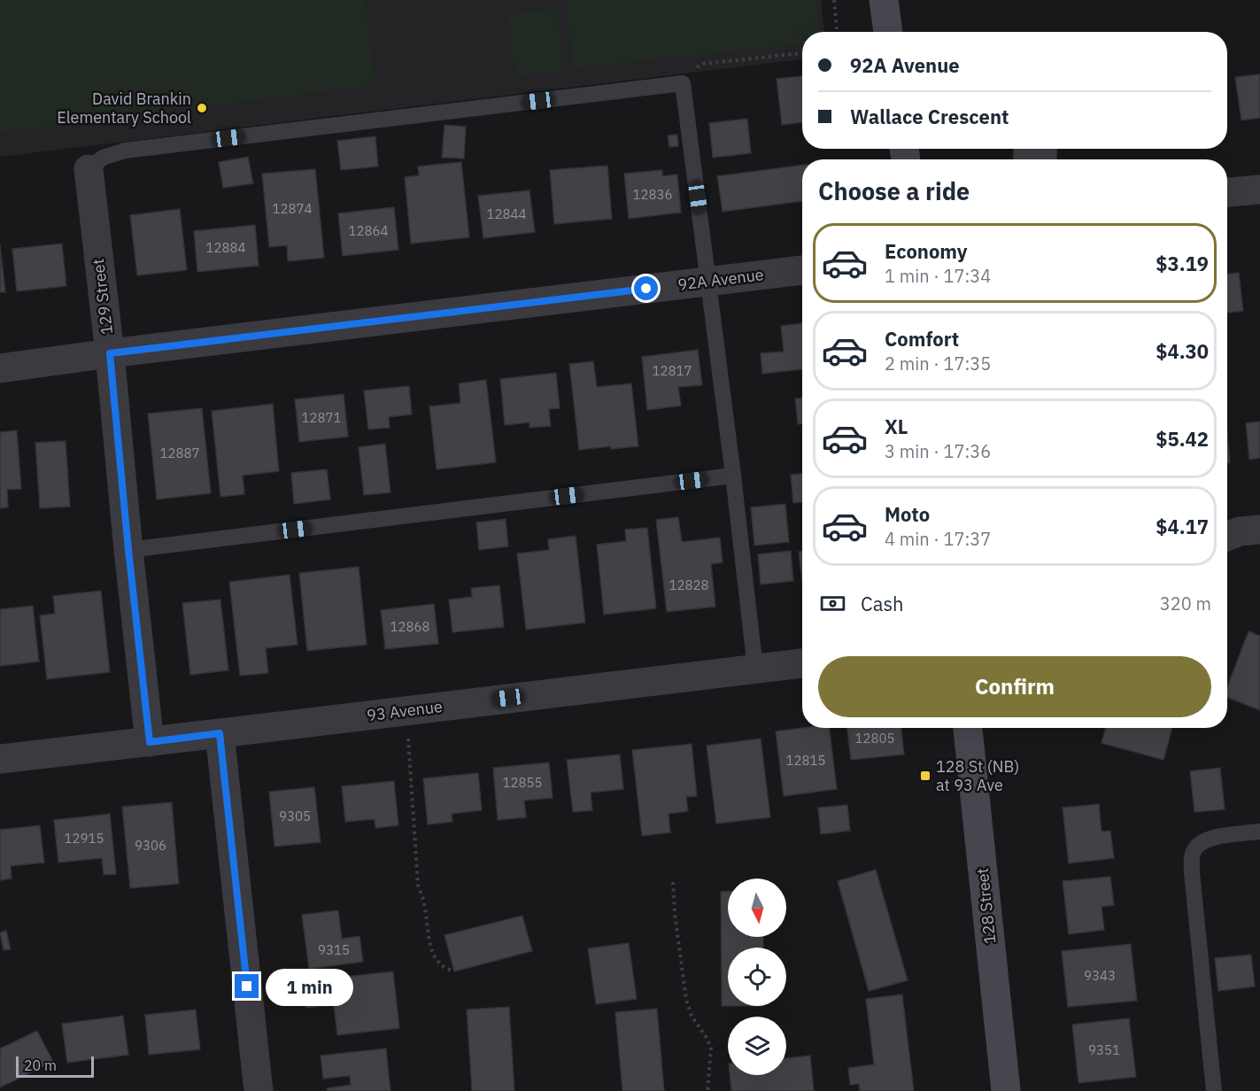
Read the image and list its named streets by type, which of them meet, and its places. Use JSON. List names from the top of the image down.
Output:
{
  "streets": {
    "main road": ["128 Street"],
    "street": ["92A Avenue", "129 Street", "93 Avenue"]
  },
  "crossings": [
    ["92A Avenue", "129 Street"],
    ["129 Street", "93 Avenue"]
  ],
  "places": {
    "other": ["David Brankin Elementary School"],
    "transit": ["128 St (NB) at 93 Ave"]
  },
  "house_numbers": [
    "12836",
    "12874",
    "12844",
    "12864",
    "12884",
    "12817",
    "12871",
    "12887",
    "12828",
    "12868",
    "12805",
    "12815",
    "12855",
    "9305",
    "12915",
    "9306",
    "9315",
    "9343",
    "9351"
  ],
  "scale_bar": "20 m",
  "north": "bottom",
  "page": {
    "banner": ["92A Avenue", "Wallace Crescent"],
    "heading": "Choose a ride",
    "list": [
      {
        "name": "Economy",
        "note": "1 min · 17:34",
        "value": "$3.19"
      },
      {
        "name": "Comfort",
        "note": "2 min · 17:35",
        "value": "$4.30"
      },
      {
        "name": "XL",
        "note": "3 min · 17:36",
        "value": "$5.42"
      },
      {
        "name": "Moto",
        "note": "4 min · 17:37",
        "value": "$4.17"
      }
    ],
    "pay": ["Cash", "320 m"],
    "buttons": "Confirm",
    "bubble": "1 min",
    "scale": "20 m"
  }
}
